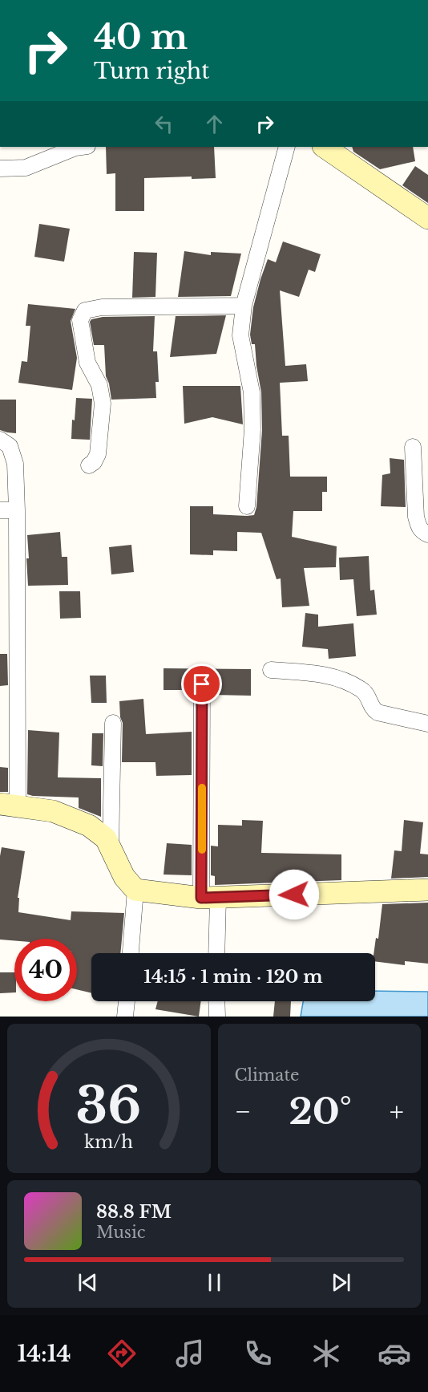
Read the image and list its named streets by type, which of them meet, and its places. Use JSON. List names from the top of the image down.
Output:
{
  "page": {
    "turn": ["40 m", "Turn right"],
    "limit": "40",
    "trip": "14:15 · 1 min · 120 m",
    "tile": "Climate",
    "heat": ["−", "20°", "+"],
    "song": ["88.8 FM", "Music"],
    "tabs": "14:14",
    "gauge": ["36", "km/h"]
  }
}
